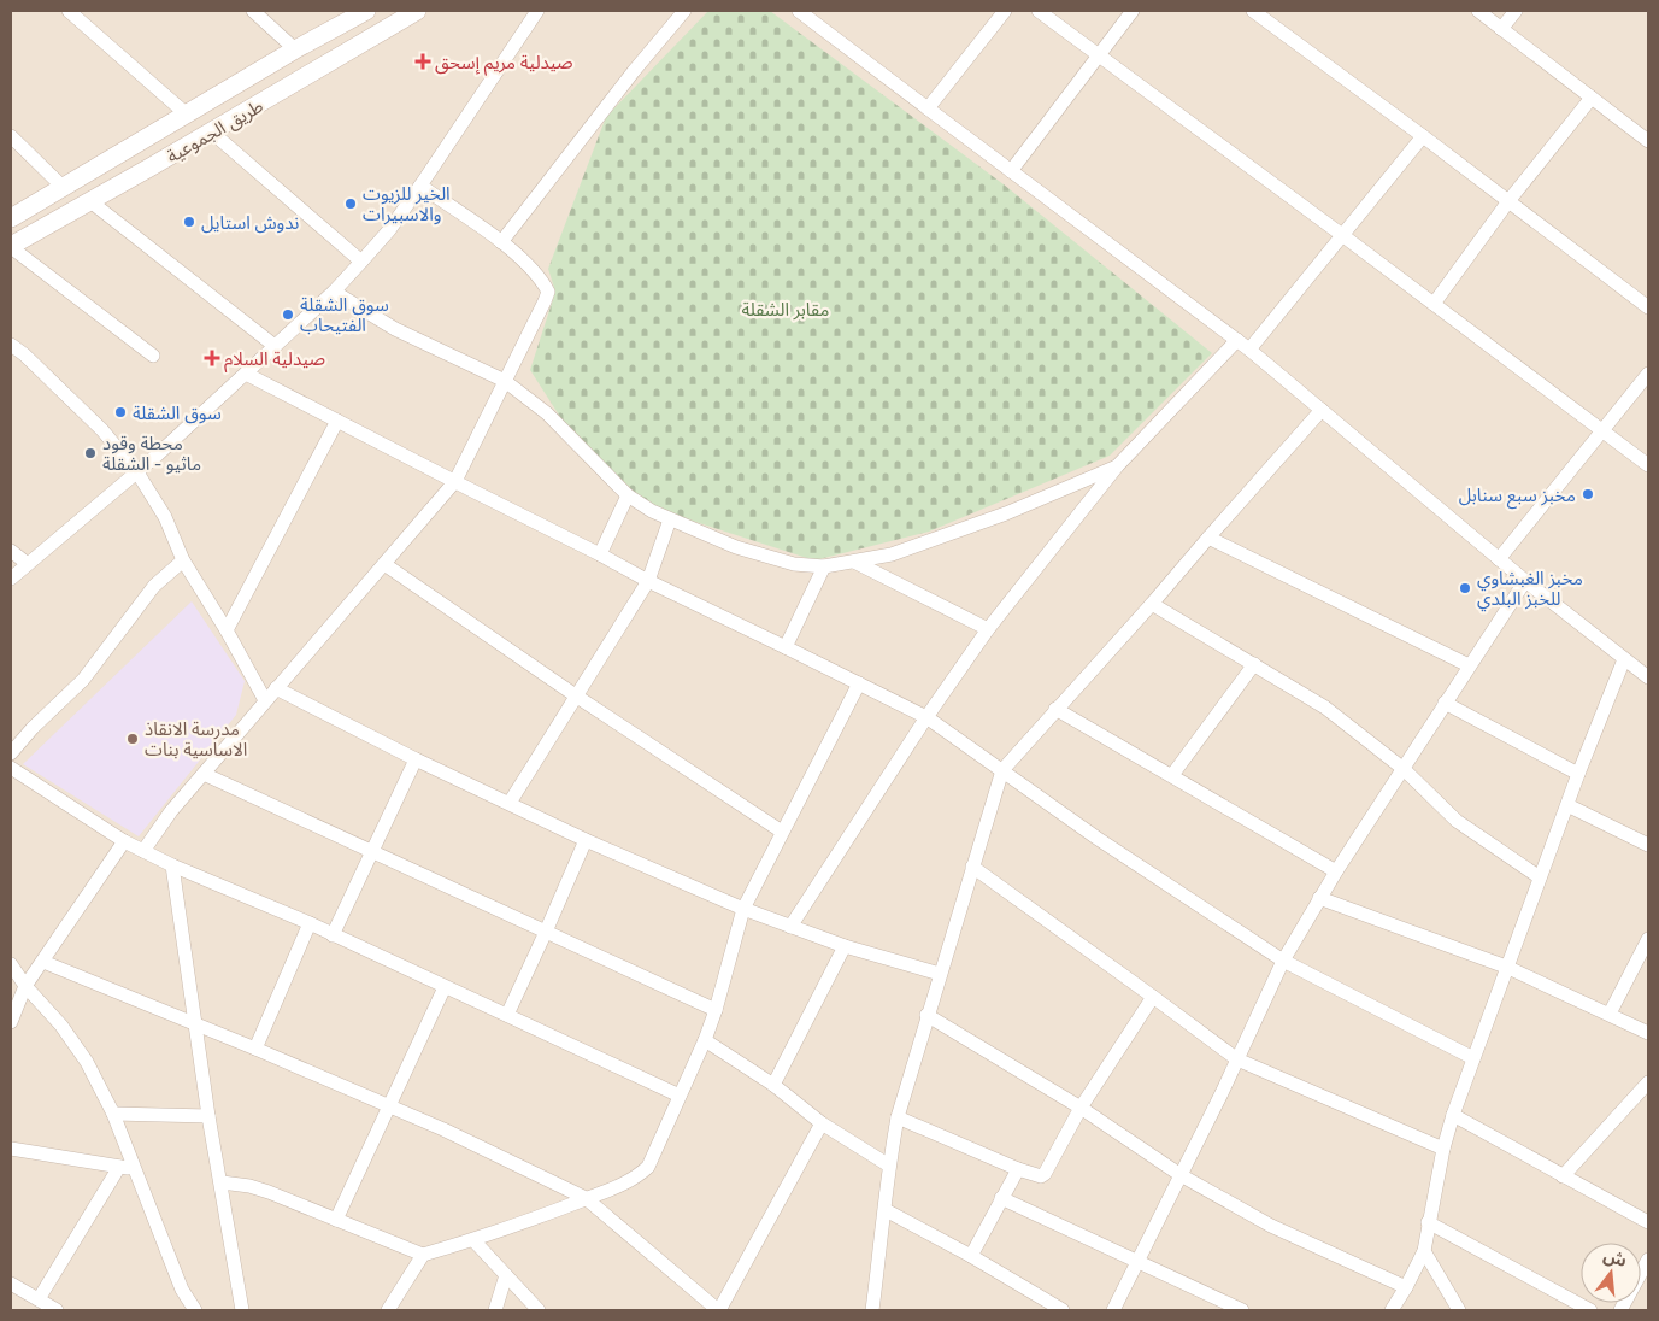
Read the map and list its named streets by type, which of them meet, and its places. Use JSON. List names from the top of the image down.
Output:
{
  "streets": {
    "main road": ["طريق الجموعية"]
  },
  "parks": ["مقابر الشقلة"],
  "places": {
    "health": ["صيدلية مريم إسحق", "صيدلية السلام"],
    "other": [
      "الخير للزيوت والاسبيرات",
      "ندوش استايل",
      "سوق الشقلة الفتيحاب",
      "سوق الشقلة",
      "محطة وقود ماثيو - الشقلة",
      "مخبز سبع سنابل",
      "مخبز الغبشاوي للخبز البلدي",
      "مدرسة الانقاذ الاساسية بنات"
    ]
  },
  "north": "top"
}
